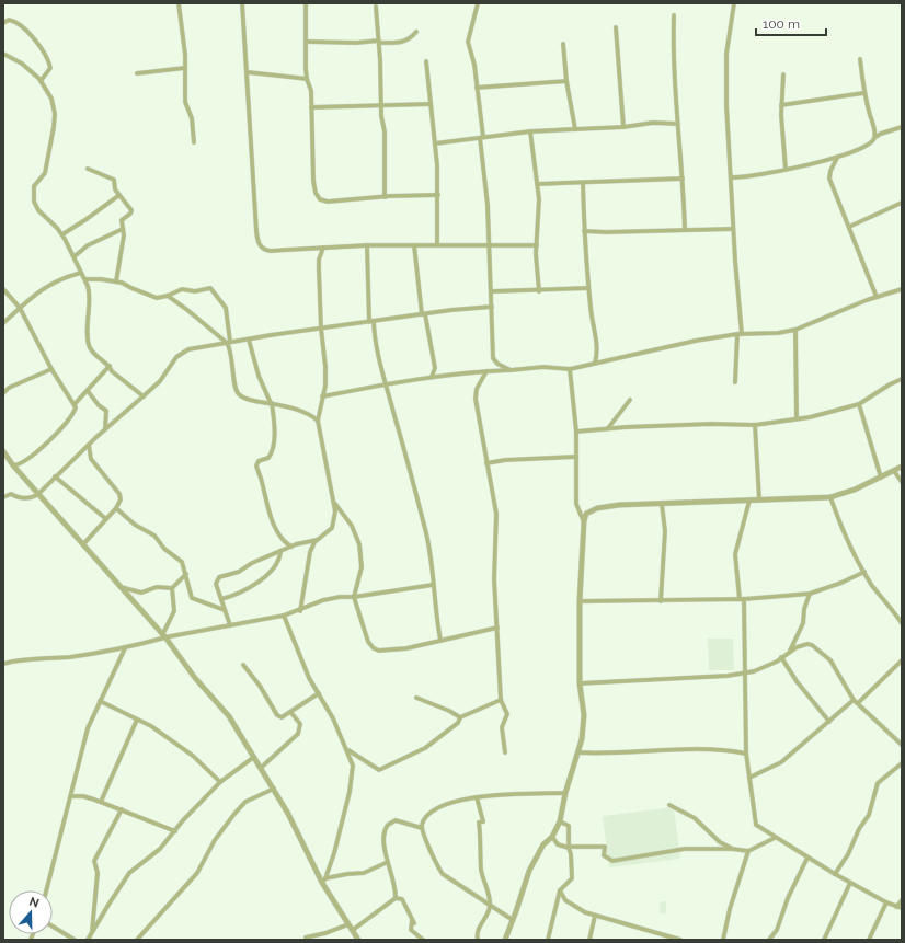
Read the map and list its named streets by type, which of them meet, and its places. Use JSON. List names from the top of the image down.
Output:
{
  "scale_bar": "100 m",
  "north": "top"
}
